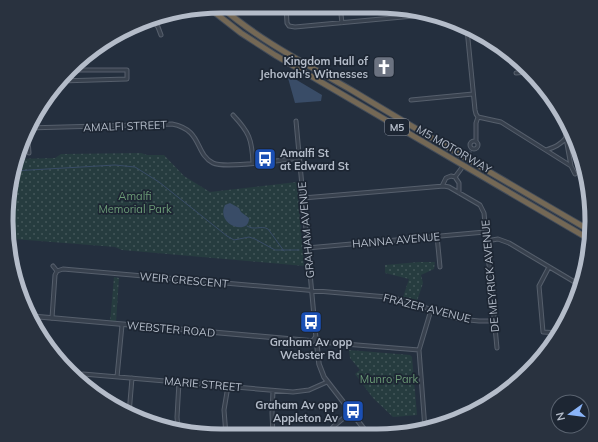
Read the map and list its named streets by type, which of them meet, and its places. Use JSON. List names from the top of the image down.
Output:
{
  "streets": {
    "highway": ["M5", "M5 MOTORWAY"],
    "street": [
      "AMALFI STREET",
      "GRAHAM AVENUE",
      "HANNA AVENUE",
      "DE MEYRICK AVENUE",
      "WEIR CRESCENT",
      "FRAZER AVENUE",
      "WEBSTER ROAD",
      "MARIE STREET"
    ]
  },
  "crossings": [
    ["AMALFI STREET", "GRAHAM AVENUE"],
    ["GRAHAM AVENUE", "HANNA AVENUE"],
    ["GRAHAM AVENUE", "WEIR CRESCENT"],
    ["GRAHAM AVENUE", "FRAZER AVENUE"],
    ["GRAHAM AVENUE", "WEBSTER ROAD"],
    ["HANNA AVENUE", "DE MEYRICK AVENUE"],
    ["DE MEYRICK AVENUE", "FRAZER AVENUE"],
    ["WEIR CRESCENT", "FRAZER AVENUE"]
  ],
  "parks": ["Amalfi Memorial Park", "Munro Park"],
  "places": {
    "church": ["Kingdom Hall of Jehovah's Witnesses"],
    "bus stop": ["Amalfi St at Edward St", "Graham Av opp Webster Rd", "Graham Av opp Appleton Av"]
  },
  "north": "left"
}
